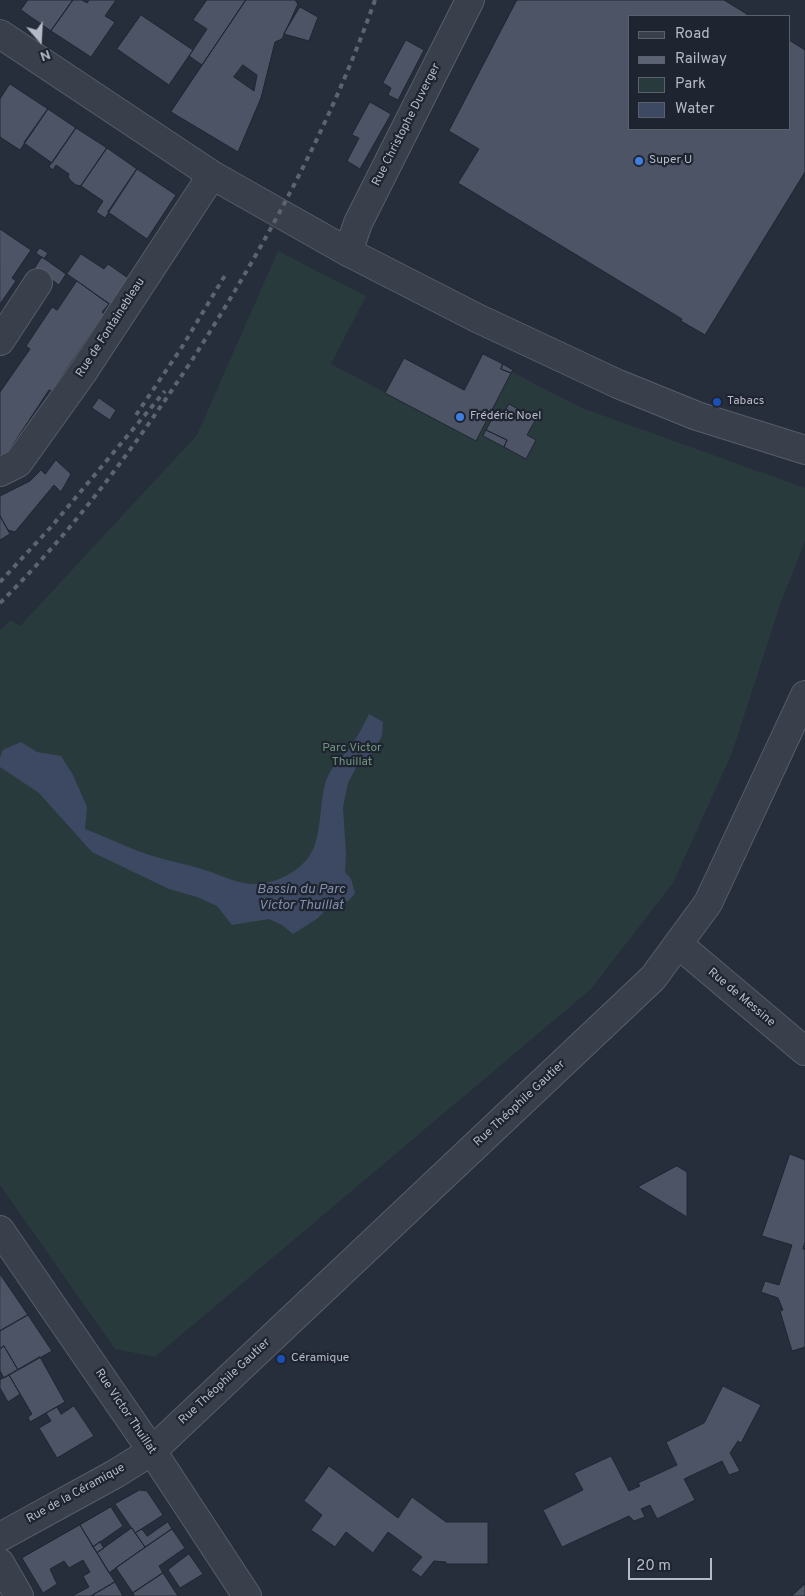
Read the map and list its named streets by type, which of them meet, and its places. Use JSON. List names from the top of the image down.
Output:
{
  "streets": {
    "street": [
      "Rue Christophe Duverger",
      "Rue de Fontainebleau",
      "Rue de Messine",
      "Rue Théophile Gautier",
      "Rue Victor Thuillat",
      "Rue de la Céramique"
    ]
  },
  "crossings": [
    ["Rue de Messine", "Rue Théophile Gautier"],
    ["Rue Théophile Gautier", "Rue Victor Thuillat"],
    ["Rue Théophile Gautier", "Rue de la Céramique"],
    ["Rue Victor Thuillat", "Rue de la Céramique"]
  ],
  "water": ["Bassin du Parc Victor Thuillat"],
  "parks": ["Parc Victor Thuillat"],
  "places": [
    "Super U",
    "Tabacs",
    "Frédéric Noel",
    "Céramique"
  ],
  "legend": [
    "Road",
    "Railway",
    "Park",
    "Water"
  ],
  "scale_bar": "20 m",
  "north": "bottom"
}
